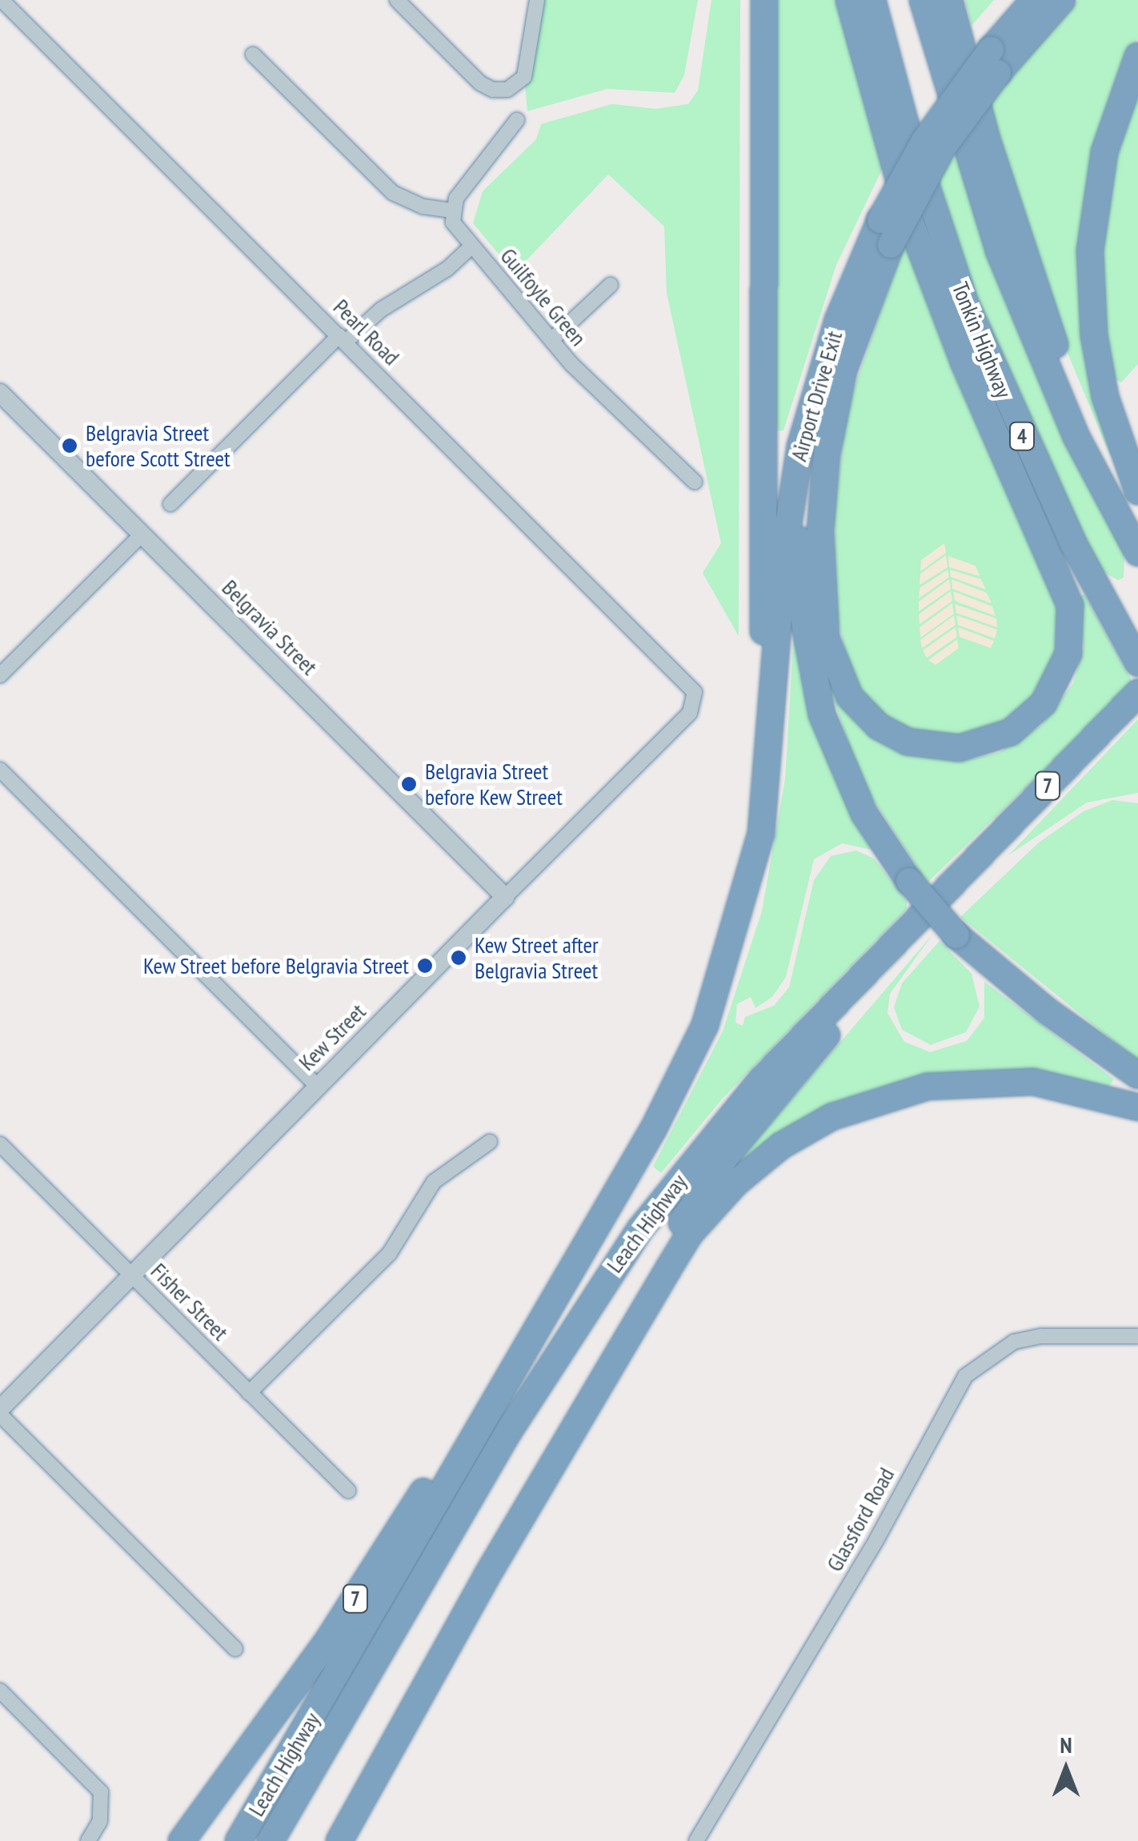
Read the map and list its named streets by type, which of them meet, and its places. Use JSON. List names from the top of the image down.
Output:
{
  "streets": {
    "highway": [
      "Tonkin Highway",
      "Airport Drive Exit",
      "4",
      "7",
      "Leach Highway"
    ],
    "street": [
      "Guilfoyle Green",
      "Pearl Road",
      "Belgravia Street",
      "Kew Street",
      "Fisher Street",
      "Glassford Road"
    ]
  },
  "crossings": [
    ["Pearl Road", "Kew Street"],
    ["Airport Drive Exit", "Leach Highway"],
    ["Belgravia Street", "Kew Street"],
    ["7", "Leach Highway"],
    ["Kew Street", "Fisher Street"]
  ],
  "places": [
    "Belgravia Street before Scott Street",
    "Belgravia Street before Kew Street",
    "Kew Street after Belgravia Street",
    "Kew Street before Belgravia Street"
  ],
  "north": "top"
}
